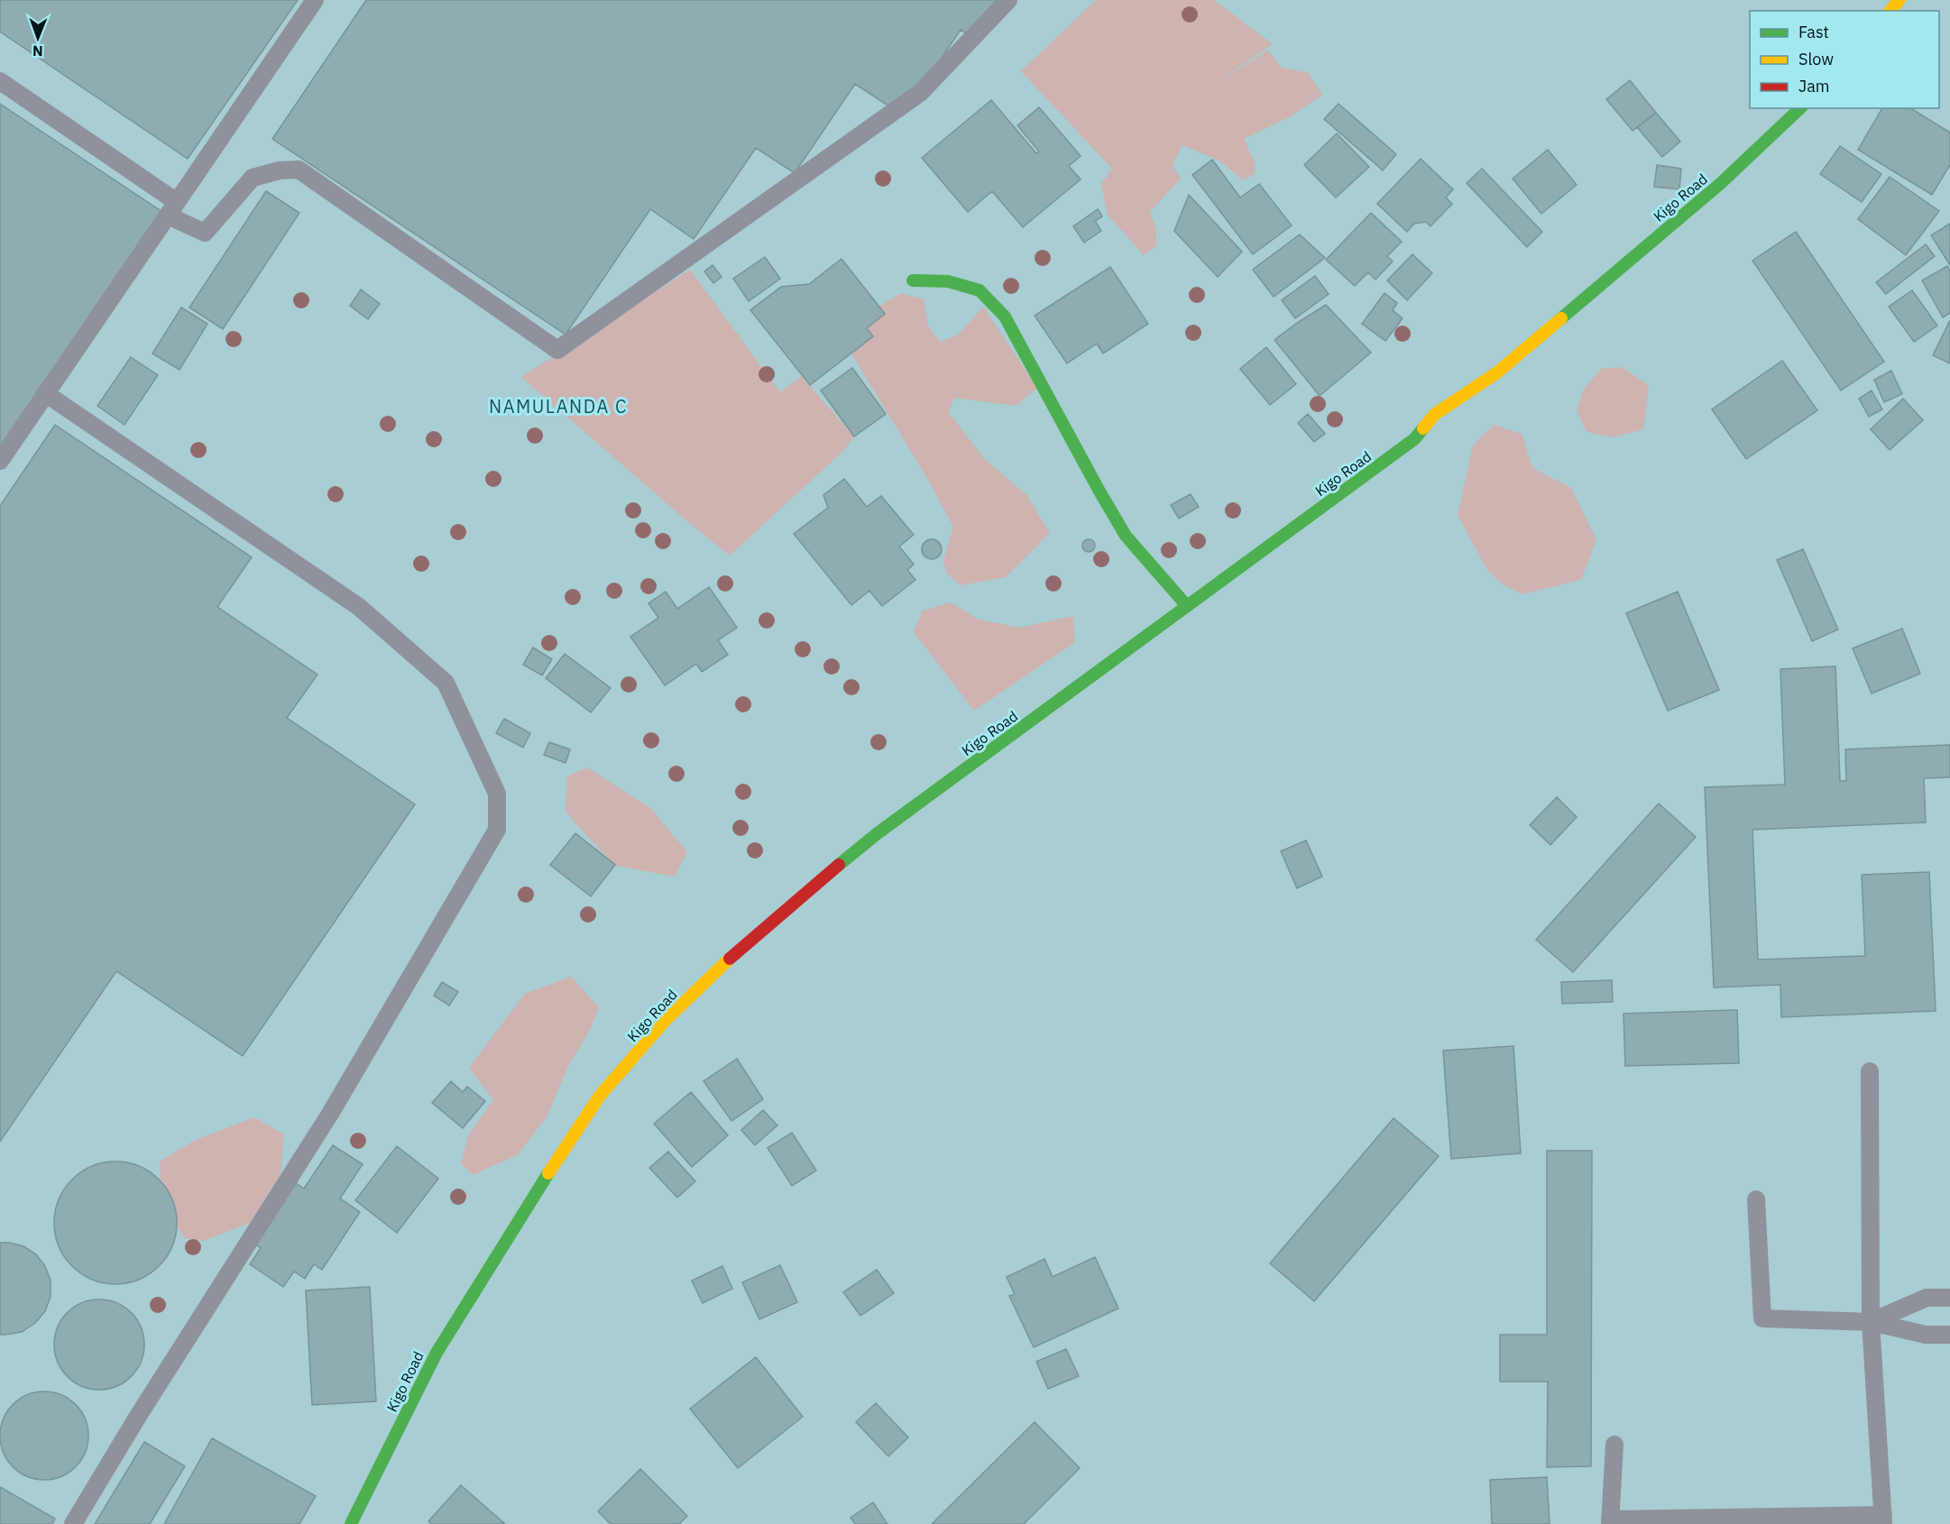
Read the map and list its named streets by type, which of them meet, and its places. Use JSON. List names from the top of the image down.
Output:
{
  "streets": {
    "street": ["Kigo Road"]
  },
  "districts": ["NAMULANDA C"],
  "legend": ["Fast", "Slow", "Jam"],
  "north": "bottom"
}
